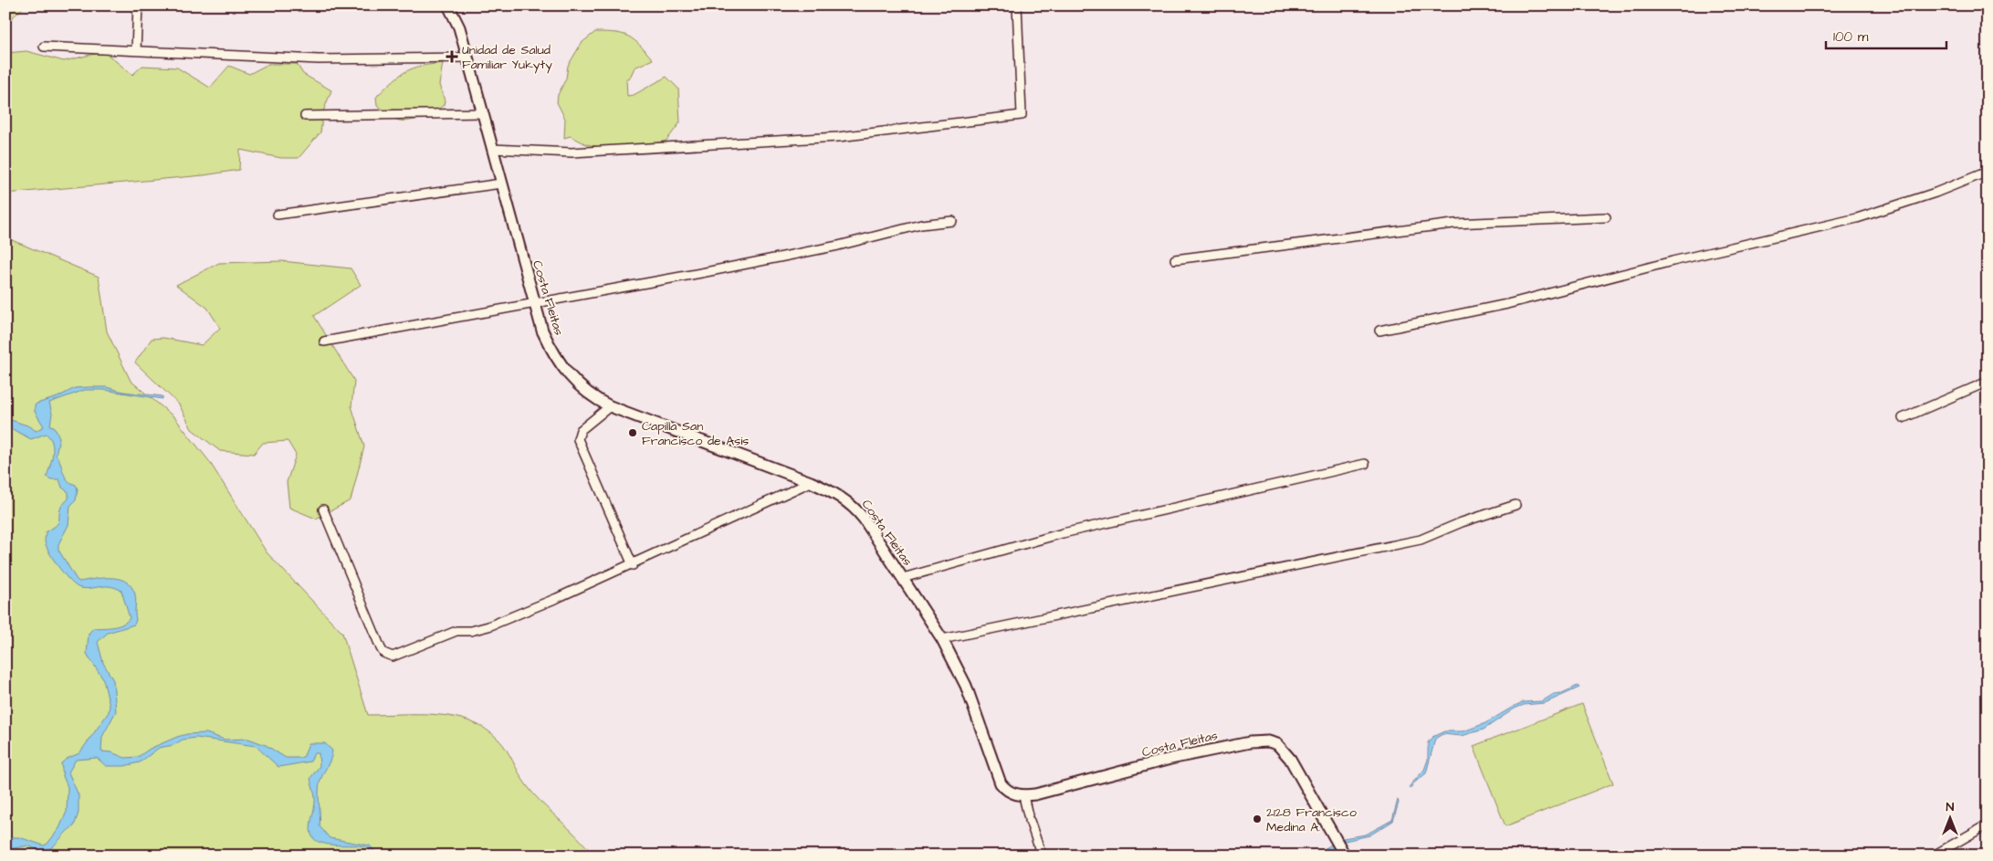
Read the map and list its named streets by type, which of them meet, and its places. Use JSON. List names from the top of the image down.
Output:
{
  "streets": {
    "main road": ["Costa Fleitas"]
  },
  "places": {
    "health": ["Unidad de Salud Familiar Yukyty"],
    "other": ["Capilla San Francisco de Asís", "2128 Francisco Medina A."]
  },
  "scale_bar": "100 m",
  "north": "top"
}
